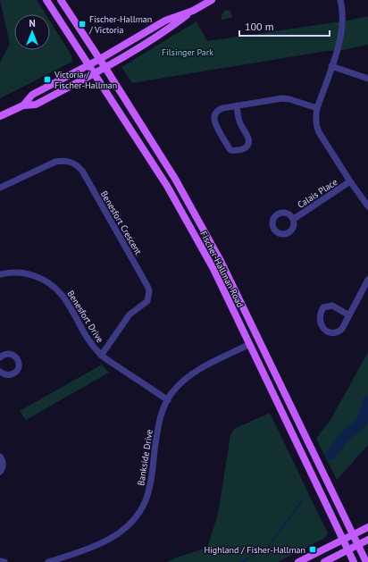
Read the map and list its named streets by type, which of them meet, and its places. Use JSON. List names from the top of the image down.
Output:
{
  "streets": {
    "main road": ["Fischer-Hallman Road"],
    "street": [
      "Calais Place",
      "Benesfort Crescent",
      "Benesfort Drive",
      "Bankside Drive"
    ]
  },
  "crossings": [
    ["Benesfort Crescent", "Benesfort Drive"],
    ["Fischer-Hallman Road", "Bankside Drive"],
    ["Benesfort Drive", "Bankside Drive"]
  ],
  "parks": ["Filsinger Park"],
  "places": {
    "transit": ["Fischer-Hallman / Victoria", "Victoria / Fischer-Hallman", "Highland / Fisher-Hallman"]
  },
  "scale_bar": "100 m",
  "north": "top"
}
